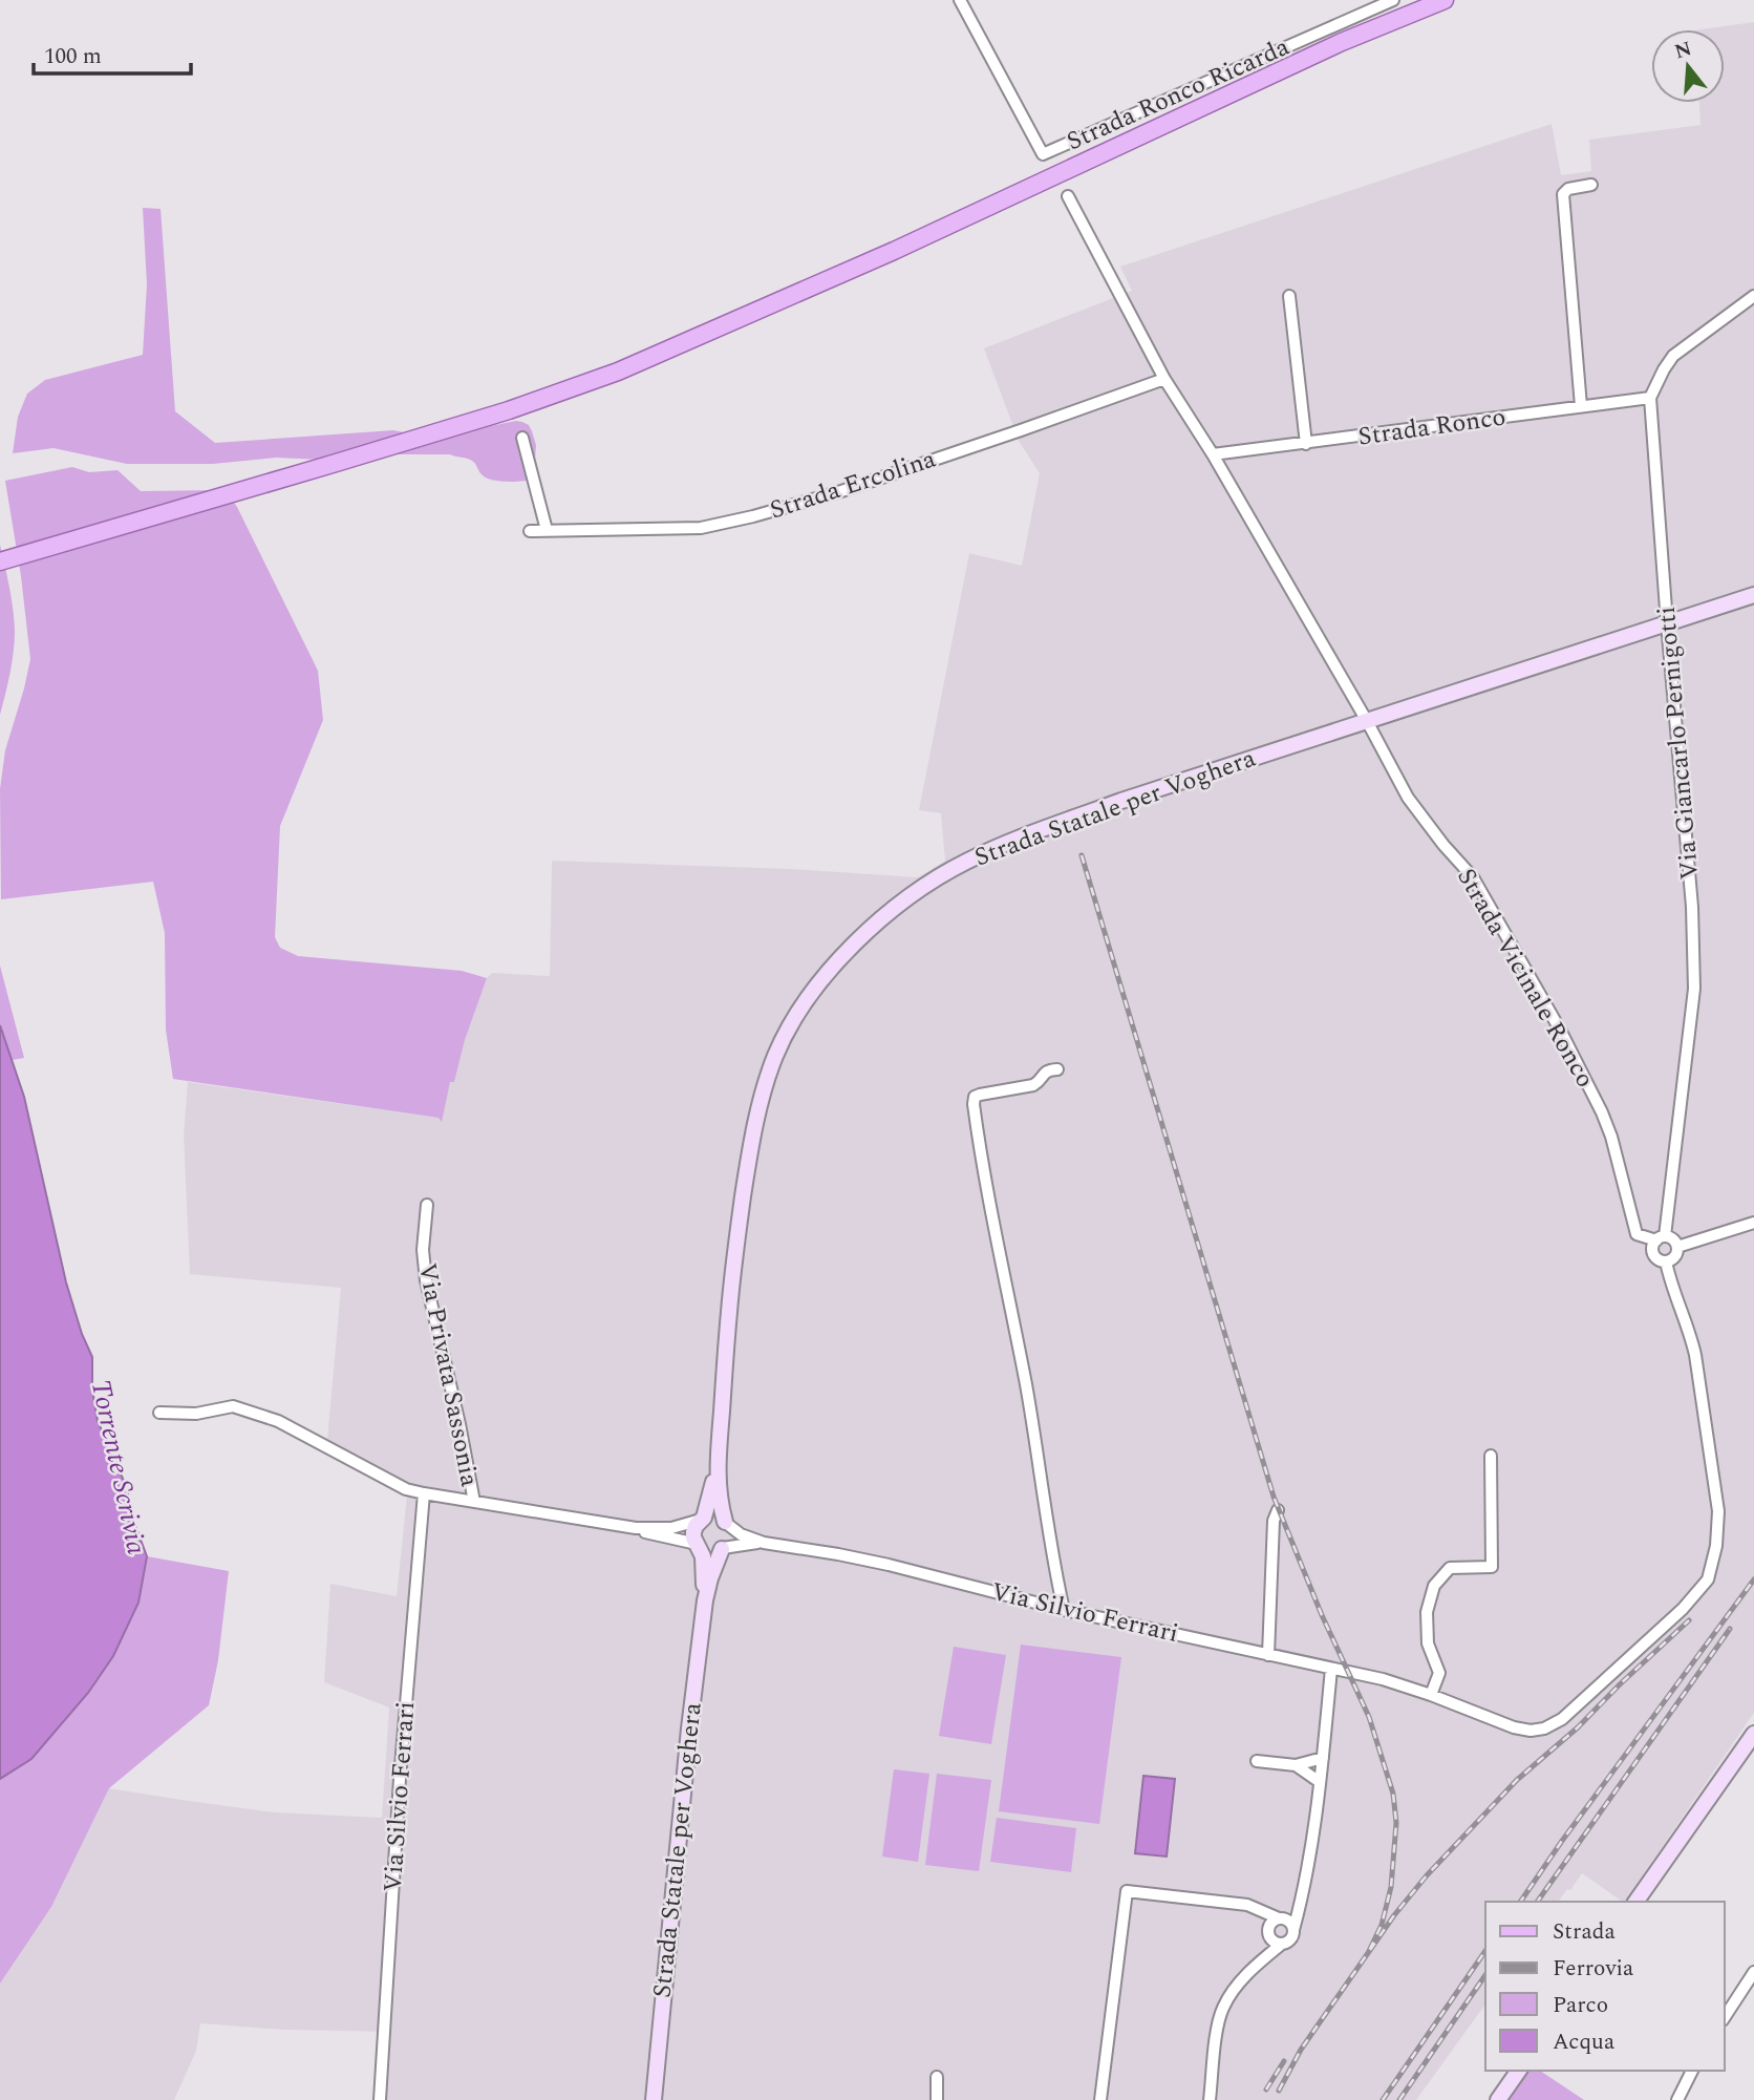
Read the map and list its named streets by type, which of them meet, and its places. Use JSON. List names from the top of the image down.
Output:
{
  "streets": {
    "main road": ["Strada Statale per Voghera"],
    "street": [
      "Strada Ronco Ricarda",
      "Strada Ronco",
      "Strada Ercolina",
      "Via Giancarlo Pernigotti",
      "Strada Vicinale Ronco",
      "Via Privata Sassonia",
      "Via Silvio Ferrari"
    ]
  },
  "crossings": [
    ["Strada Ronco", "Via Giancarlo Pernigotti"],
    ["Strada Ronco", "Strada Vicinale Ronco"],
    ["Via Giancarlo Pernigotti", "Strada Statale per Voghera"],
    ["Via Giancarlo Pernigotti", "Strada Vicinale Ronco"],
    ["Via Giancarlo Pernigotti", "Via Silvio Ferrari"],
    ["Strada Statale per Voghera", "Strada Vicinale Ronco"],
    ["Strada Statale per Voghera", "Via Silvio Ferrari"],
    ["Strada Vicinale Ronco", "Via Silvio Ferrari"]
  ],
  "water": ["Torrente Scrivia"],
  "legend": [
    "Strada",
    "Ferrovia",
    "Parco",
    "Acqua"
  ],
  "scale_bar": "100 m",
  "north": "top"
}
